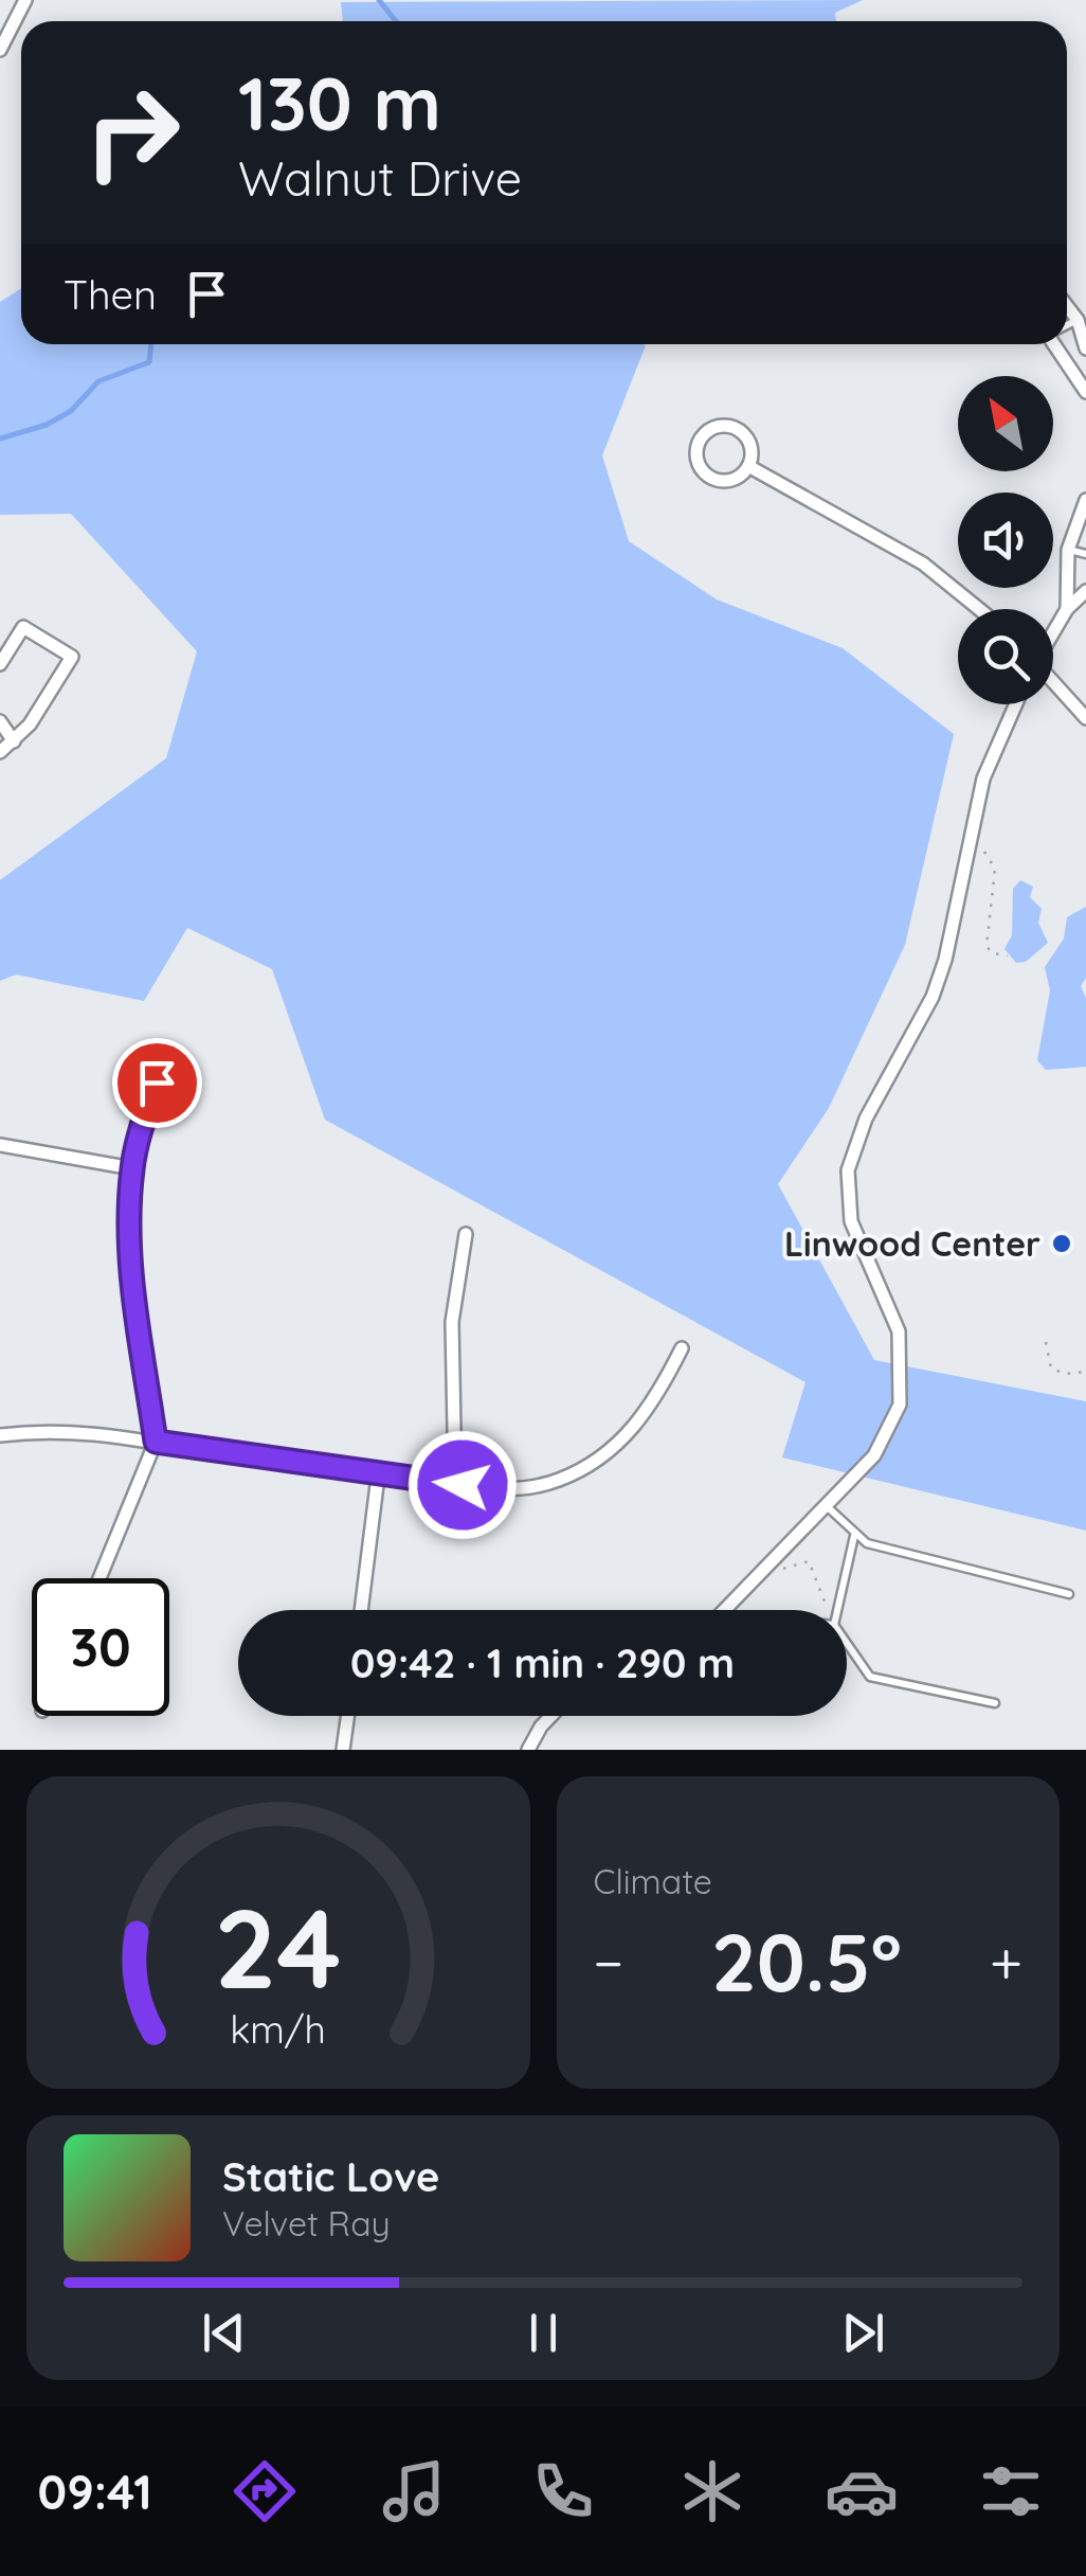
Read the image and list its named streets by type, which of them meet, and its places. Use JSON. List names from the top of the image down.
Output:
{
  "places": ["Linwood Center"],
  "north": "top left",
  "page": {
    "turn": ["130 m", "Walnut Drive"],
    "then": "Then",
    "limit": "30",
    "trip": "09:42 · 1 min · 290 m",
    "tile": "Climate",
    "heat": ["−", "20.5°", "+"],
    "song": ["Static Love", "Velvet Ray"],
    "tabs": "09:41",
    "gauge": ["24", "km/h"]
  }
}
